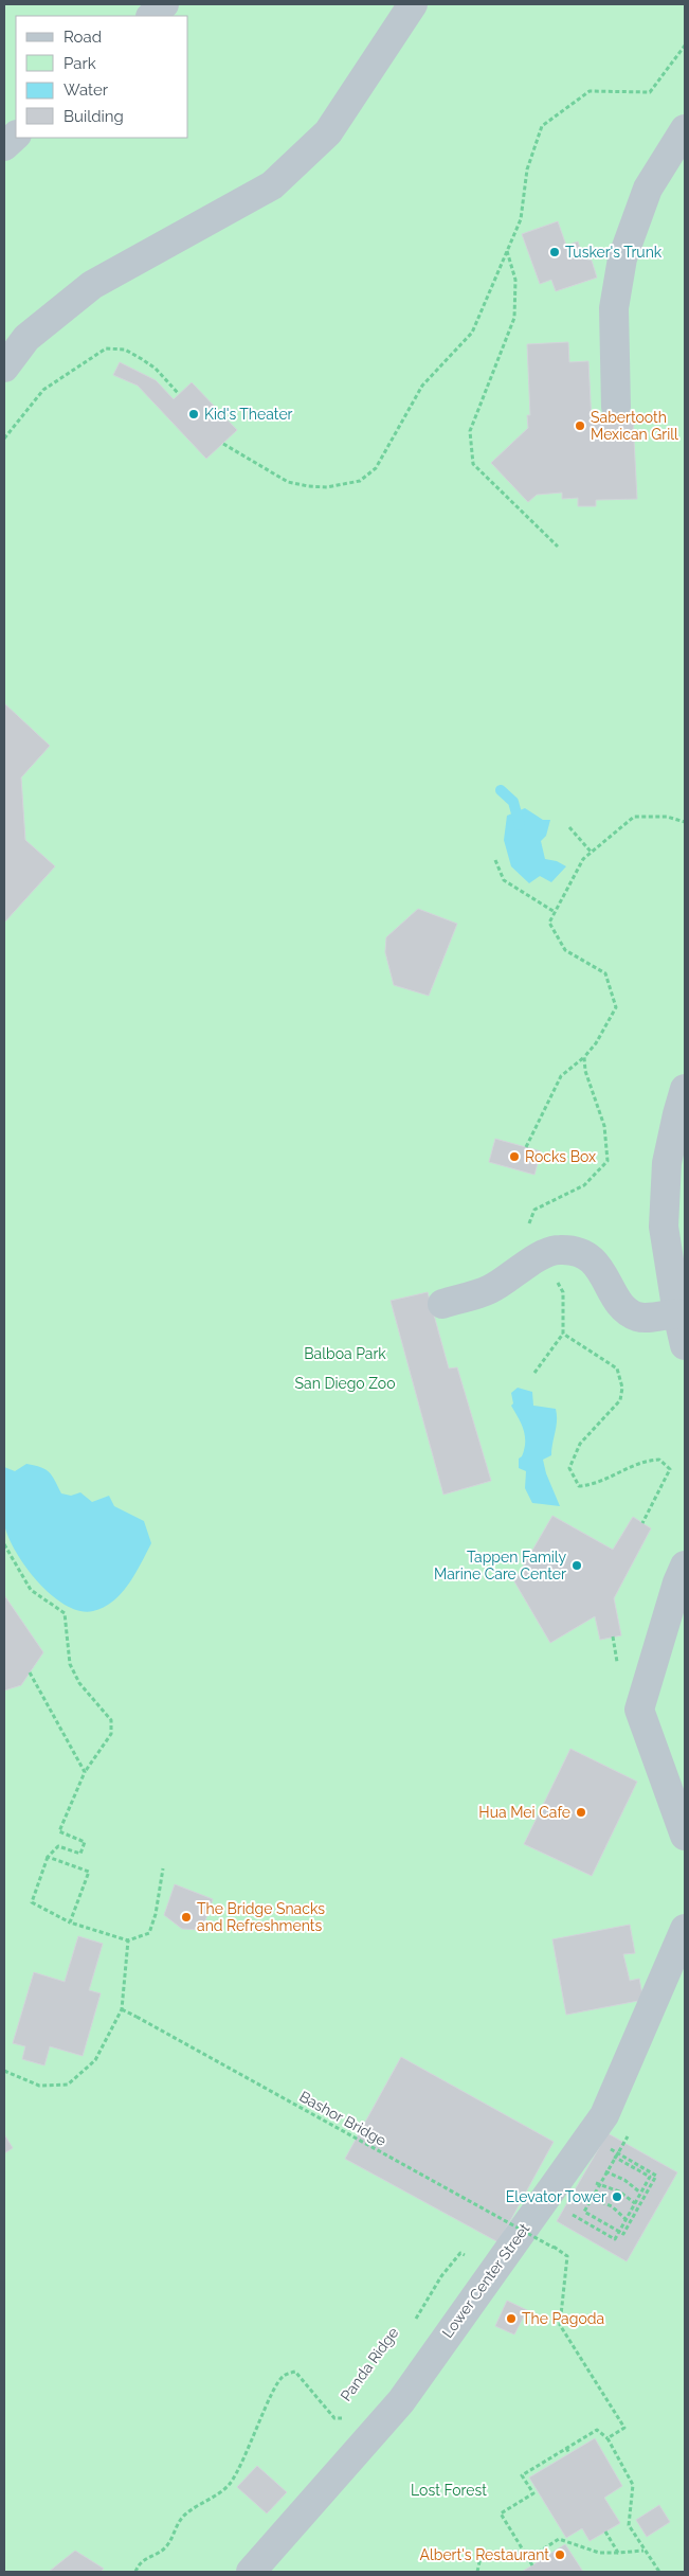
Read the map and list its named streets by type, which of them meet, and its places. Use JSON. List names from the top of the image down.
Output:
{
  "streets": {
    "street": ["Lower Center Street"],
    "path": ["Bashor Bridge", "Panda Ridge"]
  },
  "parks": ["Balboa Park", "San Diego Zoo", "Lost Forest"],
  "places": [
    "Tusker's Trunk",
    "Kid's Theater",
    "Sabertooth Mexican Grill",
    "Rocks Box",
    "Tappen Family Marine Care Center",
    "Hua Mei Cafe",
    "The Bridge Snacks and Refreshments",
    "Elevator Tower",
    "The Pagoda",
    "Albert's Restaurant"
  ],
  "legend": [
    "Road",
    "Park",
    "Water",
    "Building"
  ]
}
